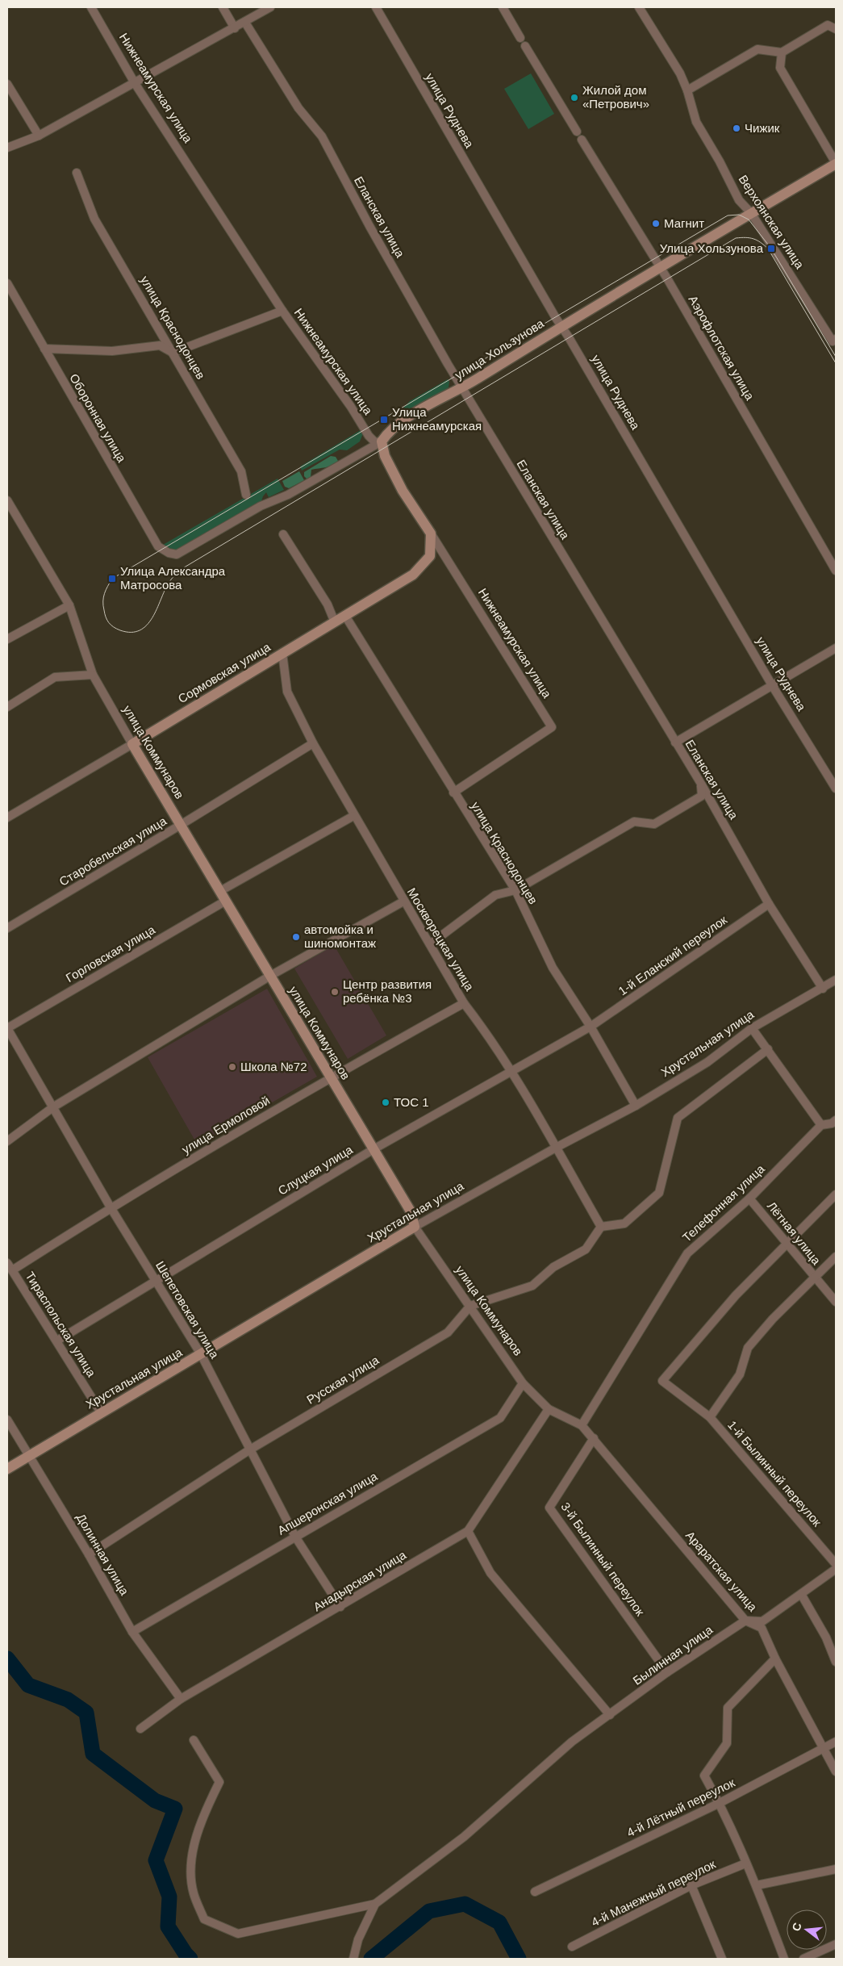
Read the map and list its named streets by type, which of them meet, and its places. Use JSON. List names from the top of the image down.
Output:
{
  "streets": {
    "street": [
      "Нижнеамурская улица",
      "улица Руднева",
      "Еланская улица",
      "Верхоянская улица",
      "улица Краснодонцев",
      "Аэрофлотская улица",
      "улица Хользунова",
      "Оборонная улица",
      "Сормовская улица",
      "улица Коммунаров",
      "Старобельская улица",
      "Москворецкая улица",
      "Горловская улица",
      "1-й Еланский переулок",
      "Хрустальная улица",
      "улица Ермоловой",
      "Слуцкая улица",
      "Телефонная улица",
      "Лётная улица",
      "Шепетовская улица",
      "Тираспольская улица",
      "Русская улица",
      "1-й Былинный переулок",
      "Апшеронская улица",
      "Долинная улица",
      "3-й Былинный переулок",
      "Араратская улица",
      "Анадырская улица",
      "Былинная улица",
      "4-й Лётный переулок",
      "4-й Манежный переулок"
    ]
  },
  "crossings": [
    ["Нижнеамурская улица", "улица Краснодонцев"],
    ["Нижнеамурская улица", "улица Хользунова"],
    ["Нижнеамурская улица", "Сормовская улица"],
    ["улица Руднева", "улица Хользунова"],
    ["Еланская улица", "улица Хользунова"],
    ["Еланская улица", "1-й Еланский переулок"],
    ["Еланская улица", "Хрустальная улица"],
    ["Верхоянская улица", "улица Хользунова"],
    ["улица Краснодонцев", "Сормовская улица"],
    ["улица Краснодонцев", "1-й Еланский переулок"],
    ["улица Краснодонцев", "Хрустальная улица"],
    ["улица Краснодонцев", "Слуцкая улица"],
    ["Аэрофлотская улица", "улица Хользунова"],
    ["улица Хользунова", "Оборонная улица"],
    ["Сормовская улица", "улица Коммунаров"],
    ["Сормовская улица", "Москворецкая улица"],
    ["улица Коммунаров", "Старобельская улица"],
    ["улица Коммунаров", "Горловская улица"],
    ["улица Коммунаров", "Хрустальная улица"],
    ["улица Коммунаров", "улица Ермоловой"],
    ["улица Коммунаров", "Слуцкая улица"],
    ["улица Коммунаров", "Телефонная улица"],
    ["улица Коммунаров", "Русская улица"],
    ["улица Коммунаров", "Апшеронская улица"],
    ["улица Коммунаров", "3-й Былинный переулок"],
    ["улица Коммунаров", "Араратская улица"],
    ["улица Коммунаров", "Анадырская улица"],
    ["Старобельская улица", "Москворецкая улица"],
    ["Москворецкая улица", "Хрустальная улица"],
    ["Москворецкая улица", "улица Ермоловой"],
    ["Москворецкая улица", "Слуцкая улица"],
    ["Горловская улица", "Шепетовская улица"],
    ["1-й Еланский переулок", "Слуцкая улица"],
    ["Хрустальная улица", "Шепетовская улица"],
    ["Хрустальная улица", "Тираспольская улица"],
    ["Хрустальная улица", "Долинная улица"],
    ["улица Ермоловой", "Шепетовская улица"],
    ["улица Ермоловой", "Тираспольская улица"],
    ["Слуцкая улица", "Шепетовская улица"],
    ["Слуцкая улица", "Тираспольская улица"],
    ["Телефонная улица", "Лётная улица"],
    ["Лётная улица", "1-й Былинный переулок"],
    ["Шепетовская улица", "Русская улица"],
    ["Шепетовская улица", "Апшеронская улица"],
    ["Шепетовская улица", "Анадырская улица"],
    ["Русская улица", "Долинная улица"],
    ["Апшеронская улица", "Долинная улица"],
    ["Долинная улица", "Анадырская улица"],
    ["3-й Былинный переулок", "Араратская улица"],
    ["3-й Былинный переулок", "Былинная улица"],
    ["Араратская улица", "Былинная улица"],
    ["Араратская улица", "4-й Лётный переулок"]
  ],
  "places": {
    "other": [
      "Жилой дом «Петрович»",
      "Чижик",
      "Магнит",
      "автомойка и шиномонтаж",
      "Центр развития ребёнка №3",
      "Школа №72",
      "ТОС 1"
    ],
    "transit": ["Улица Хользунова", "Улица Нижнеамурская", "Улица Александра Матросова"]
  },
  "north": "left"
}
